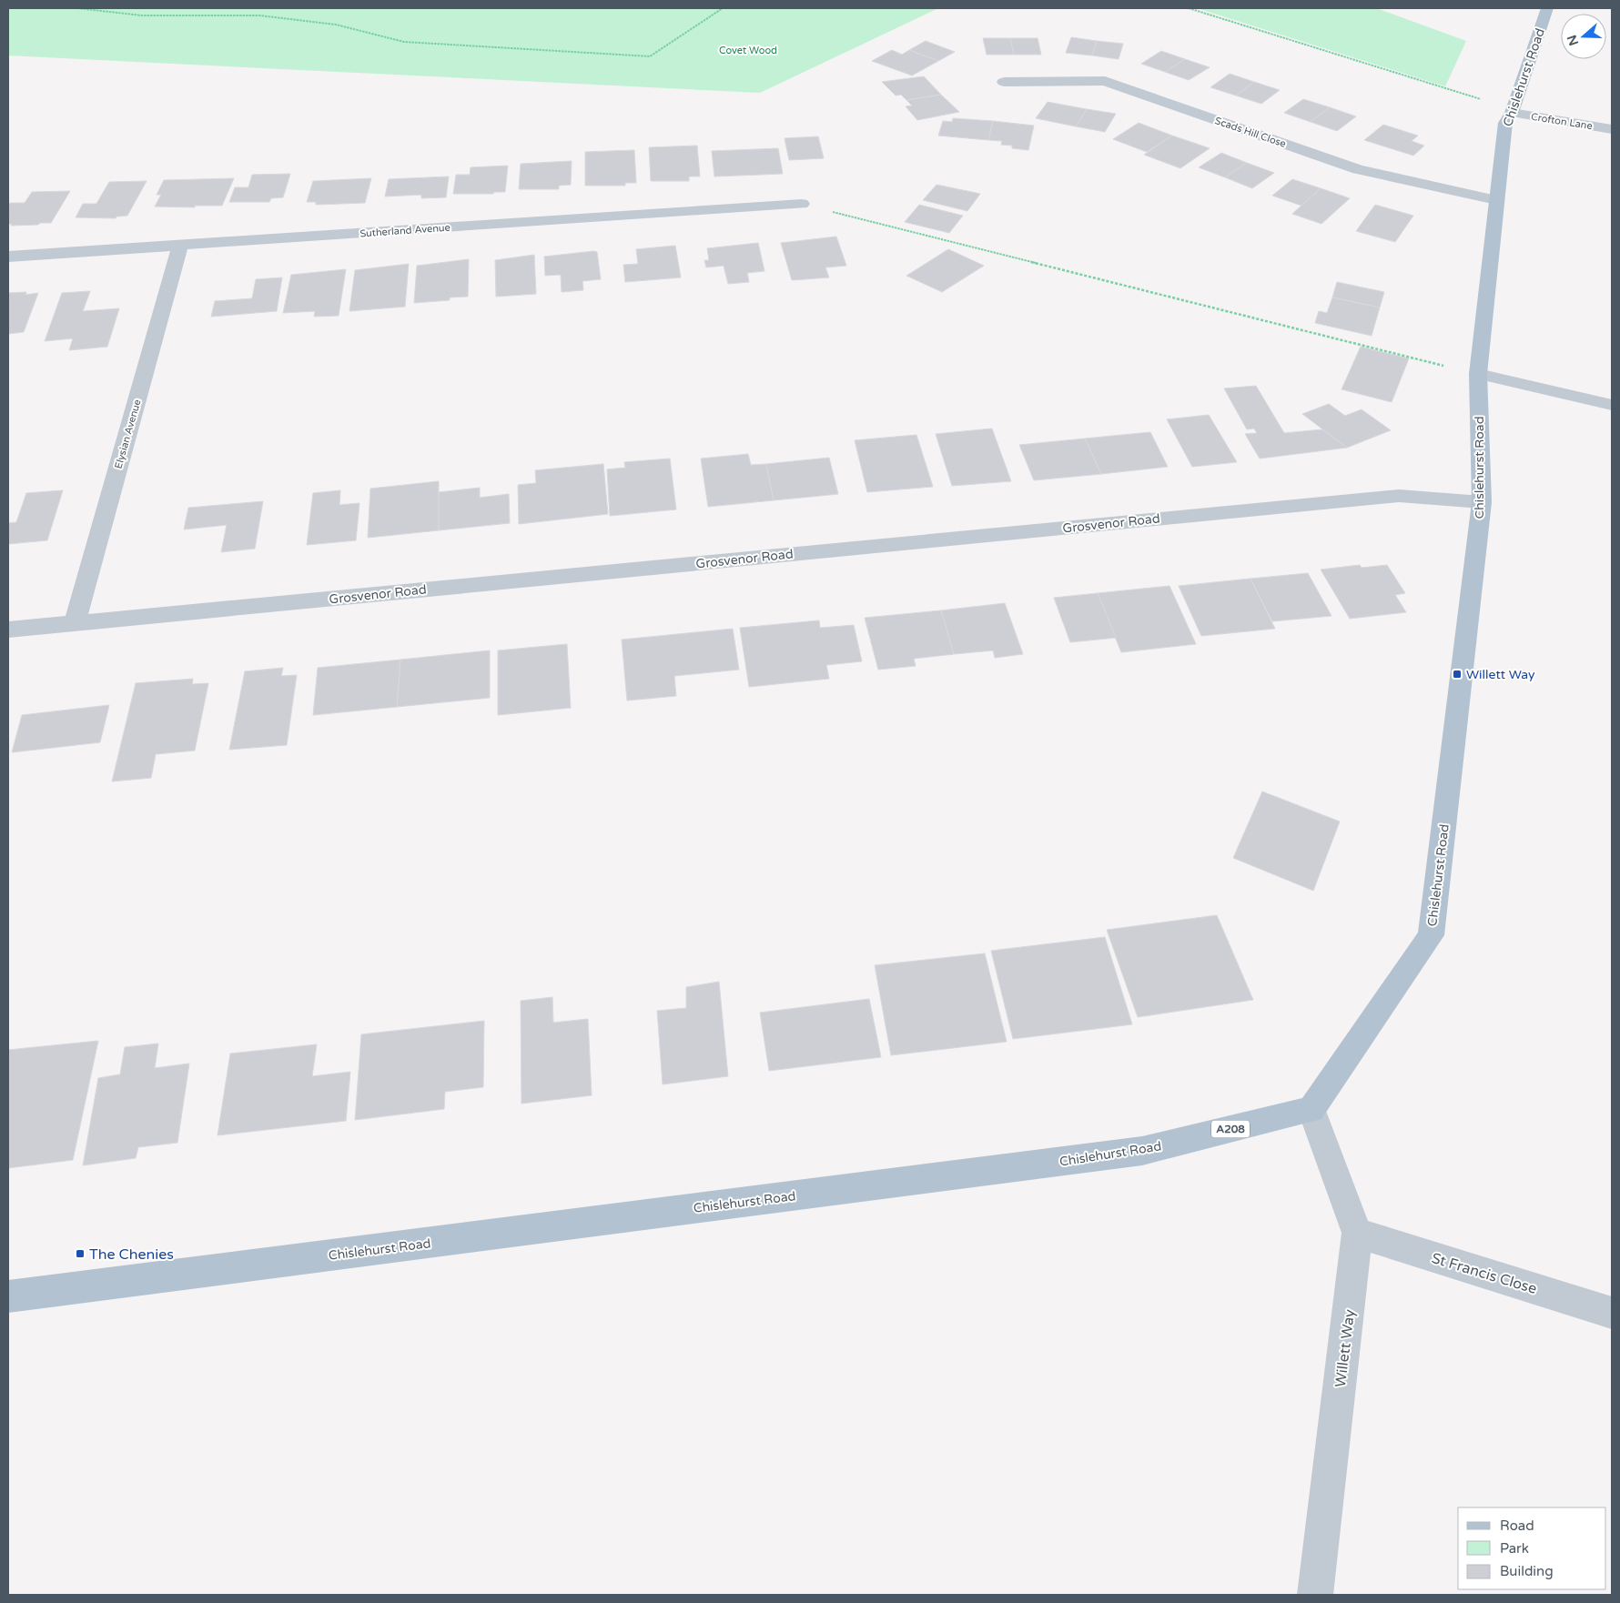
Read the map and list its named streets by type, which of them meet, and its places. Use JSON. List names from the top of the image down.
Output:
{
  "streets": {
    "main road": ["Chislehurst Road", "A208"],
    "street": [
      "Crofton Lane",
      "Scads Hill Close",
      "Sutherland Avenue",
      "Elysian Avenue",
      "Grosvenor Road",
      "St Francis Close",
      "Willett Way"
    ]
  },
  "crossings": [
    ["Chislehurst Road", "Crofton Lane"],
    ["Chislehurst Road", "Scads Hill Close"],
    ["Chislehurst Road", "Grosvenor Road"],
    ["Chislehurst Road", "Willett Way"],
    ["Sutherland Avenue", "Elysian Avenue"],
    ["Elysian Avenue", "Grosvenor Road"],
    ["St Francis Close", "Willett Way"]
  ],
  "parks": ["Covet Wood"],
  "places": {
    "transit": ["Willett Way", "The Chenies"]
  },
  "legend": ["Road", "Park", "Building"],
  "north": "left"
}
